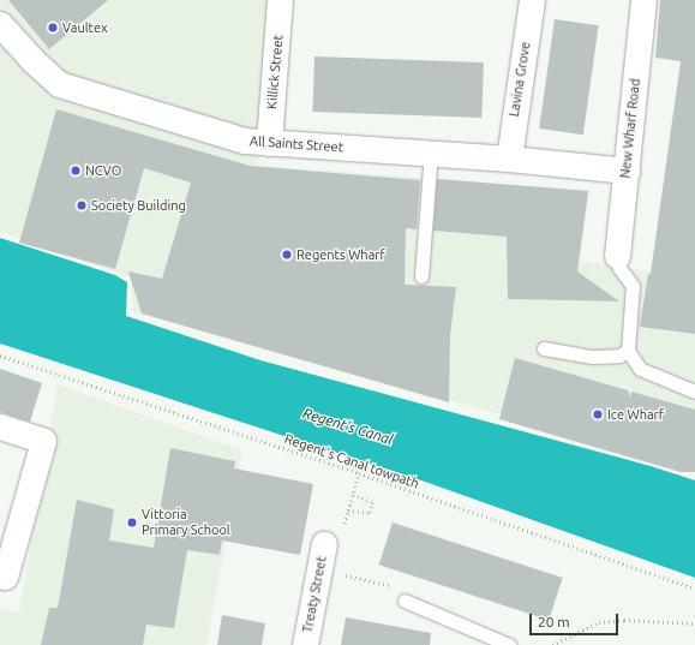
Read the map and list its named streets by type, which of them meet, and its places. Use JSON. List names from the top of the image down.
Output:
{
  "streets": {
    "street": [
      "Killick Street",
      "Lavina Grove",
      "New Wharf Road",
      "All Saints Street",
      "Treaty Street"
    ],
    "path": ["Regent's Canal towpath"]
  },
  "crossings": [
    ["Killick Street", "All Saints Street"],
    ["Lavina Grove", "All Saints Street"],
    ["New Wharf Road", "All Saints Street"]
  ],
  "water": ["Regent's Canal"],
  "places": [
    "Vaultex",
    "NCVO",
    "Society Building",
    "Regents Wharf",
    "Ice Wharf",
    "Vittoria Primary School"
  ],
  "scale_bar": "20 m"
}
